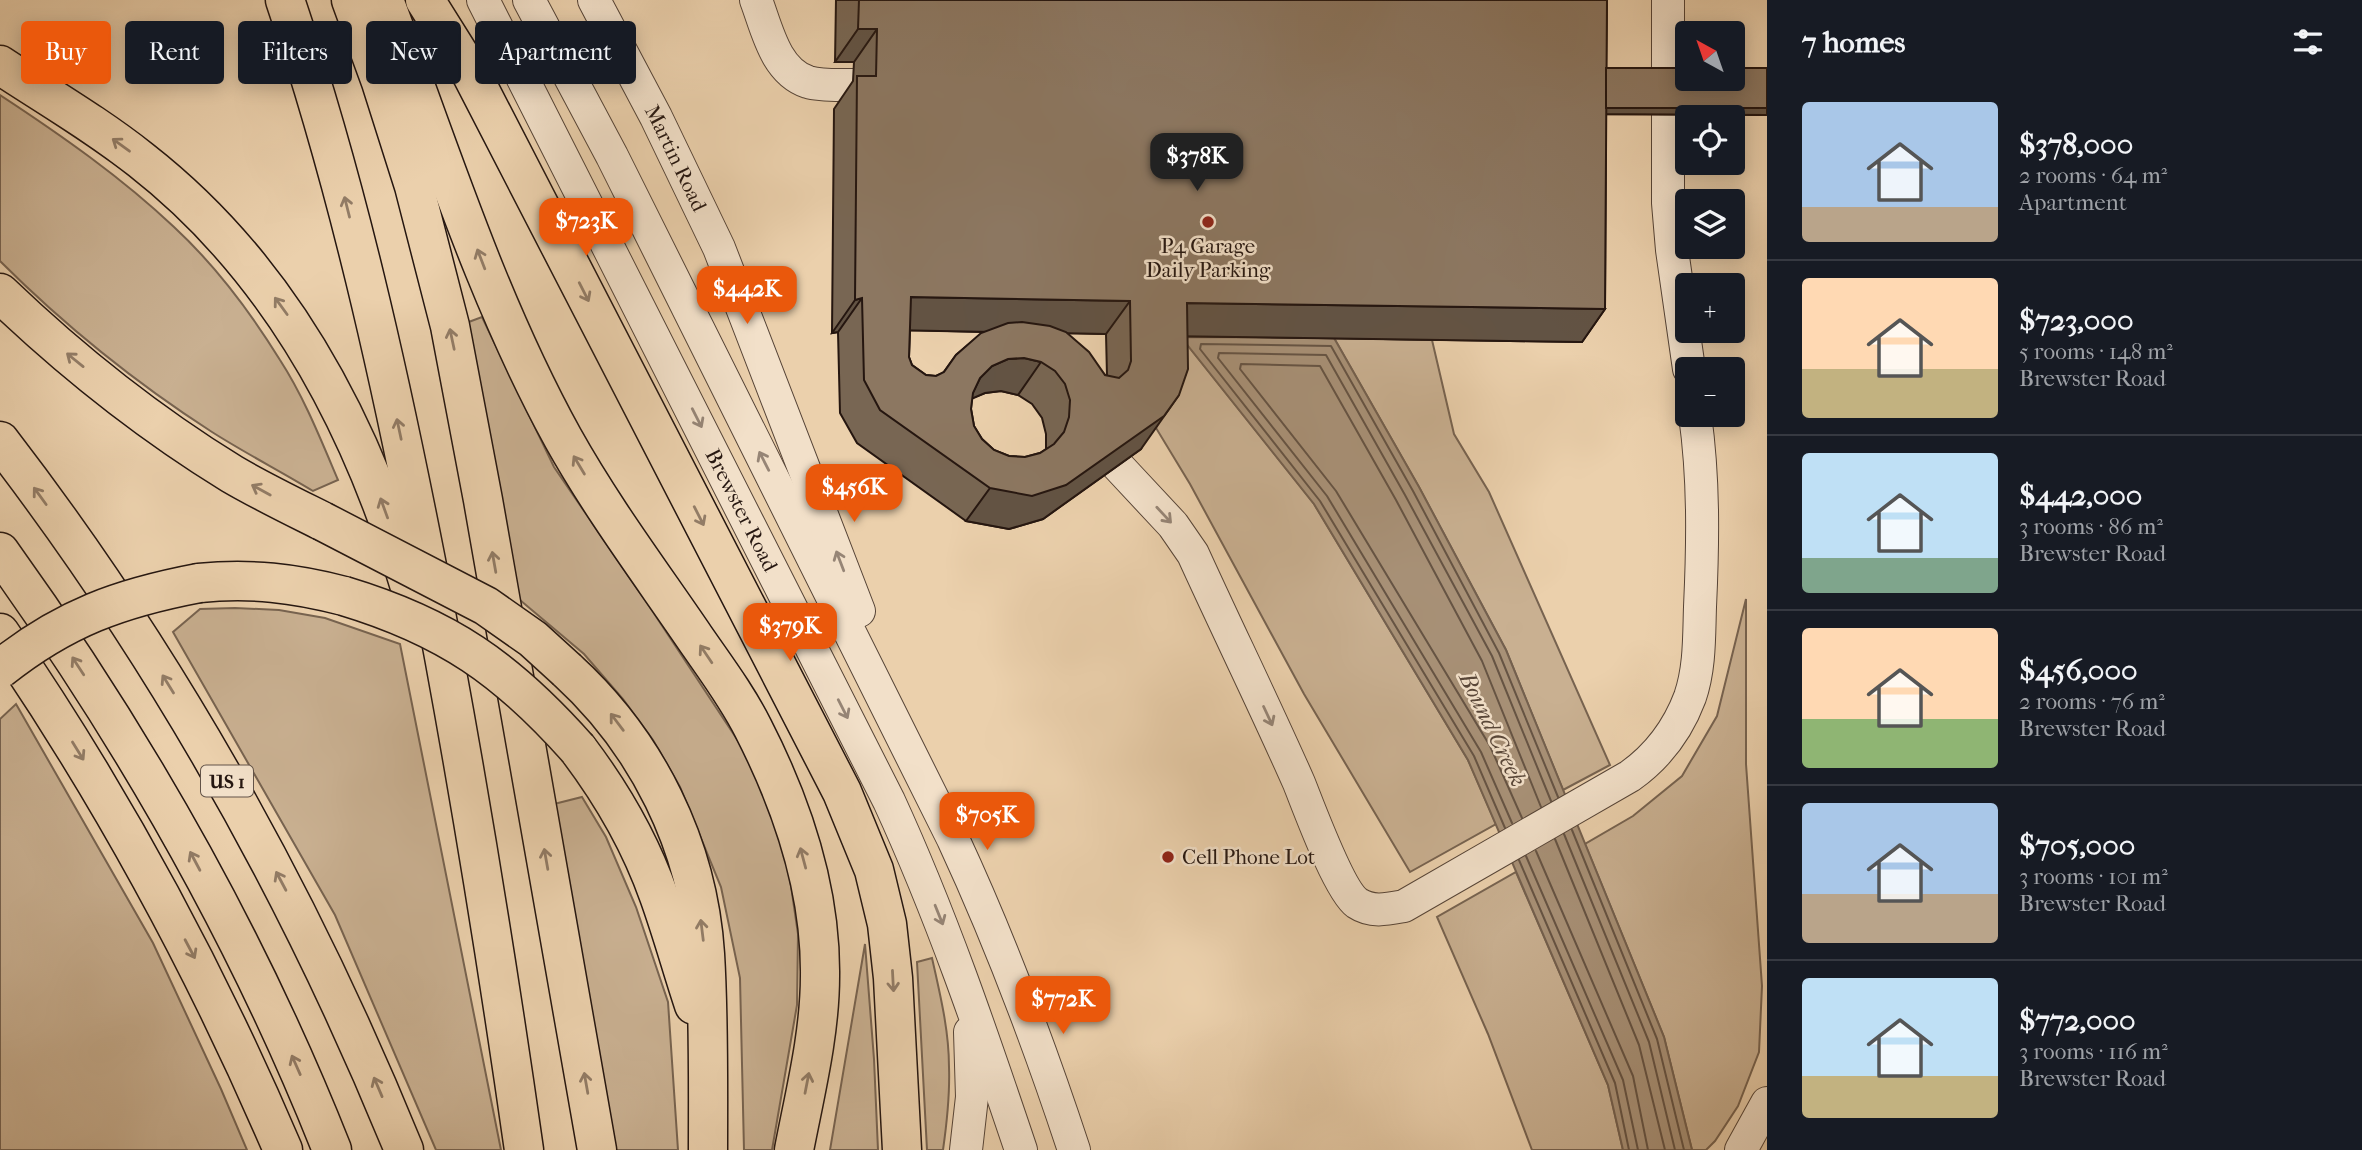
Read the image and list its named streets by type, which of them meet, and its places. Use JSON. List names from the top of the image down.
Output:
{
  "streets": {
    "highway": ["US 1"],
    "street": ["Martin Road", "Brewster Road"]
  },
  "crossings": [
    ["Martin Road", "Brewster Road"]
  ],
  "one_way": ["Martin Road"],
  "water": ["Bound Creek"],
  "places": ["P4 Garage Daily Parking", "Cell Phone Lot"],
  "north": "top left",
  "page": {
    "heading": "7 homes",
    "map_buttons": ["+", "−"],
    "chip": [
      "Buy",
      "Rent",
      "Filters",
      "New",
      "Apartment"
    ],
    "list": [
      {
        "name": "$378,000",
        "note": "2 rooms · 64 m² · Apartment"
      },
      {
        "name": "$723,000",
        "note": "5 rooms · 148 m² · Brewster Road"
      },
      {
        "name": "$442,000",
        "note": "3 rooms · 86 m² · Brewster Road"
      },
      {
        "name": "$456,000",
        "note": "2 rooms · 76 m² · Brewster Road"
      },
      {
        "name": "$705,000",
        "note": "3 rooms · 101 m² · Brewster Road"
      },
      {
        "name": "$772,000",
        "note": "3 rooms · 116 m² · Brewster Road"
      }
    ],
    "price": [
      "$378K",
      "$723K",
      "$442K",
      "$456K",
      "$379K",
      "$705K",
      "$772K"
    ]
  }
}
